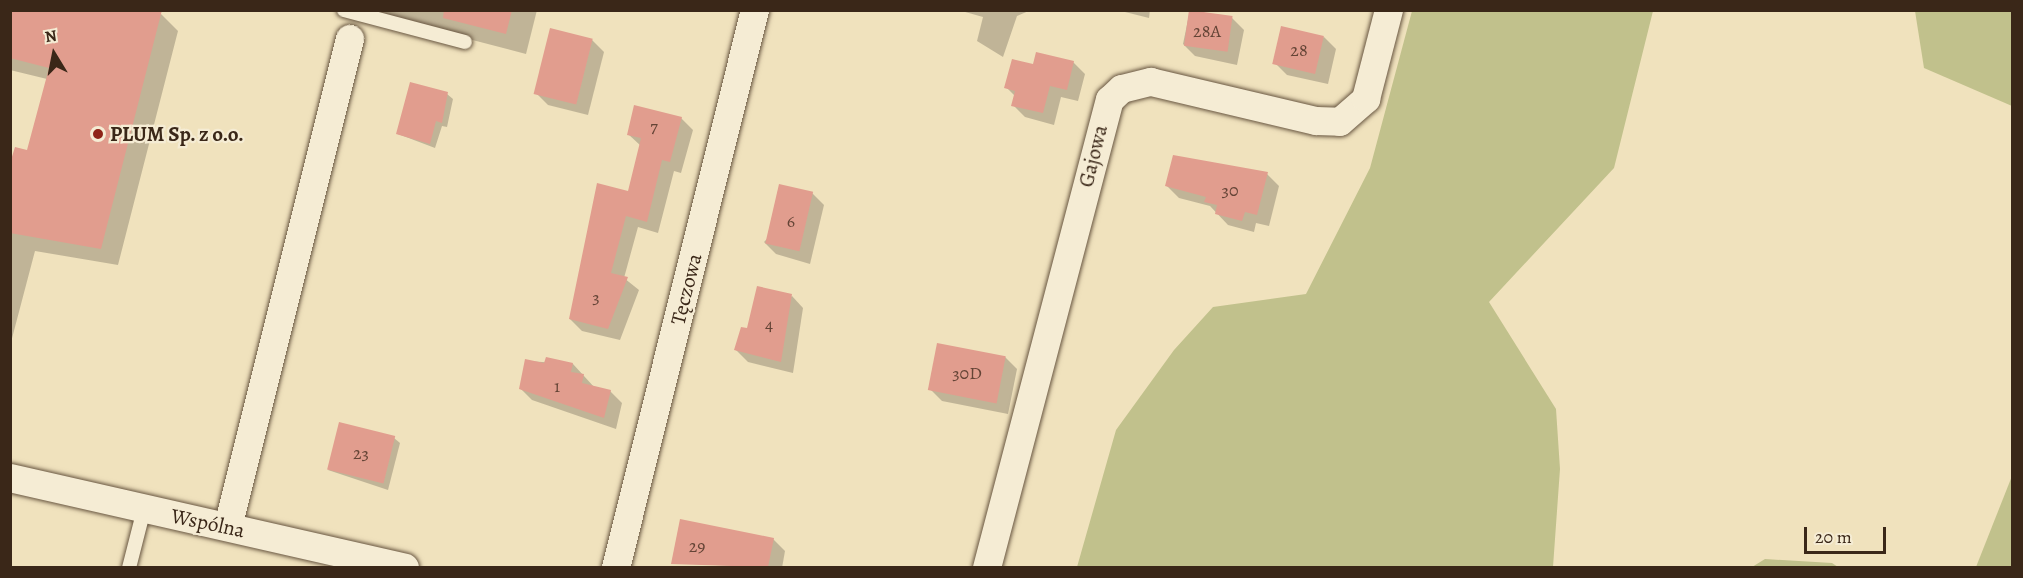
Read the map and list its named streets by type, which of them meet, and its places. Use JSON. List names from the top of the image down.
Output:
{
  "streets": {
    "street": ["Gajowa", "Tęczowa", "Wspólna"]
  },
  "places": ["PLUM Sp. z o.o."],
  "house_numbers": [
    "28A",
    "28",
    "7",
    "30",
    "6",
    "3",
    "4",
    "30D",
    "1",
    "23",
    "29"
  ],
  "scale_bar": "20 m",
  "north": "top"
}
